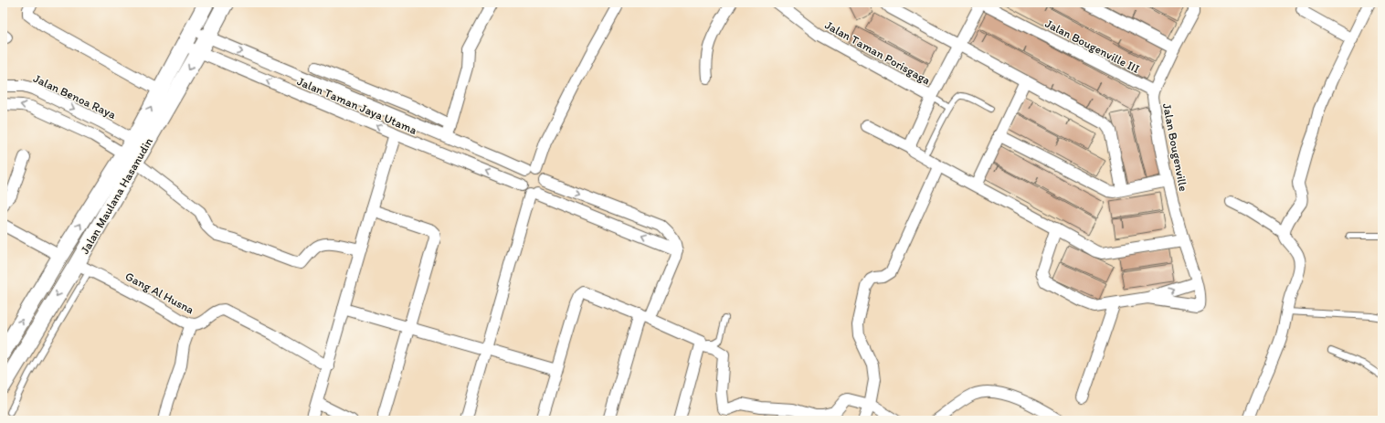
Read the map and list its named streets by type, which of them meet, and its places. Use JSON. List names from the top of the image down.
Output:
{
  "streets": {
    "street": [
      "Jalan Bougenville III",
      "Jalan Taman Porisgaga",
      "Jalan Benoa Raya",
      "Jalan Taman Jaya Utama",
      "Jalan Bougenville",
      "Jalan Maulana Hasanudin",
      "Gang Al Husna"
    ]
  },
  "crossings": [
    ["Jalan Bougenville III", "Jalan Bougenville"],
    ["Jalan Benoa Raya", "Jalan Maulana Hasanudin"],
    ["Jalan Taman Jaya Utama", "Jalan Maulana Hasanudin"],
    ["Jalan Maulana Hasanudin", "Gang Al Husna"]
  ]
}
